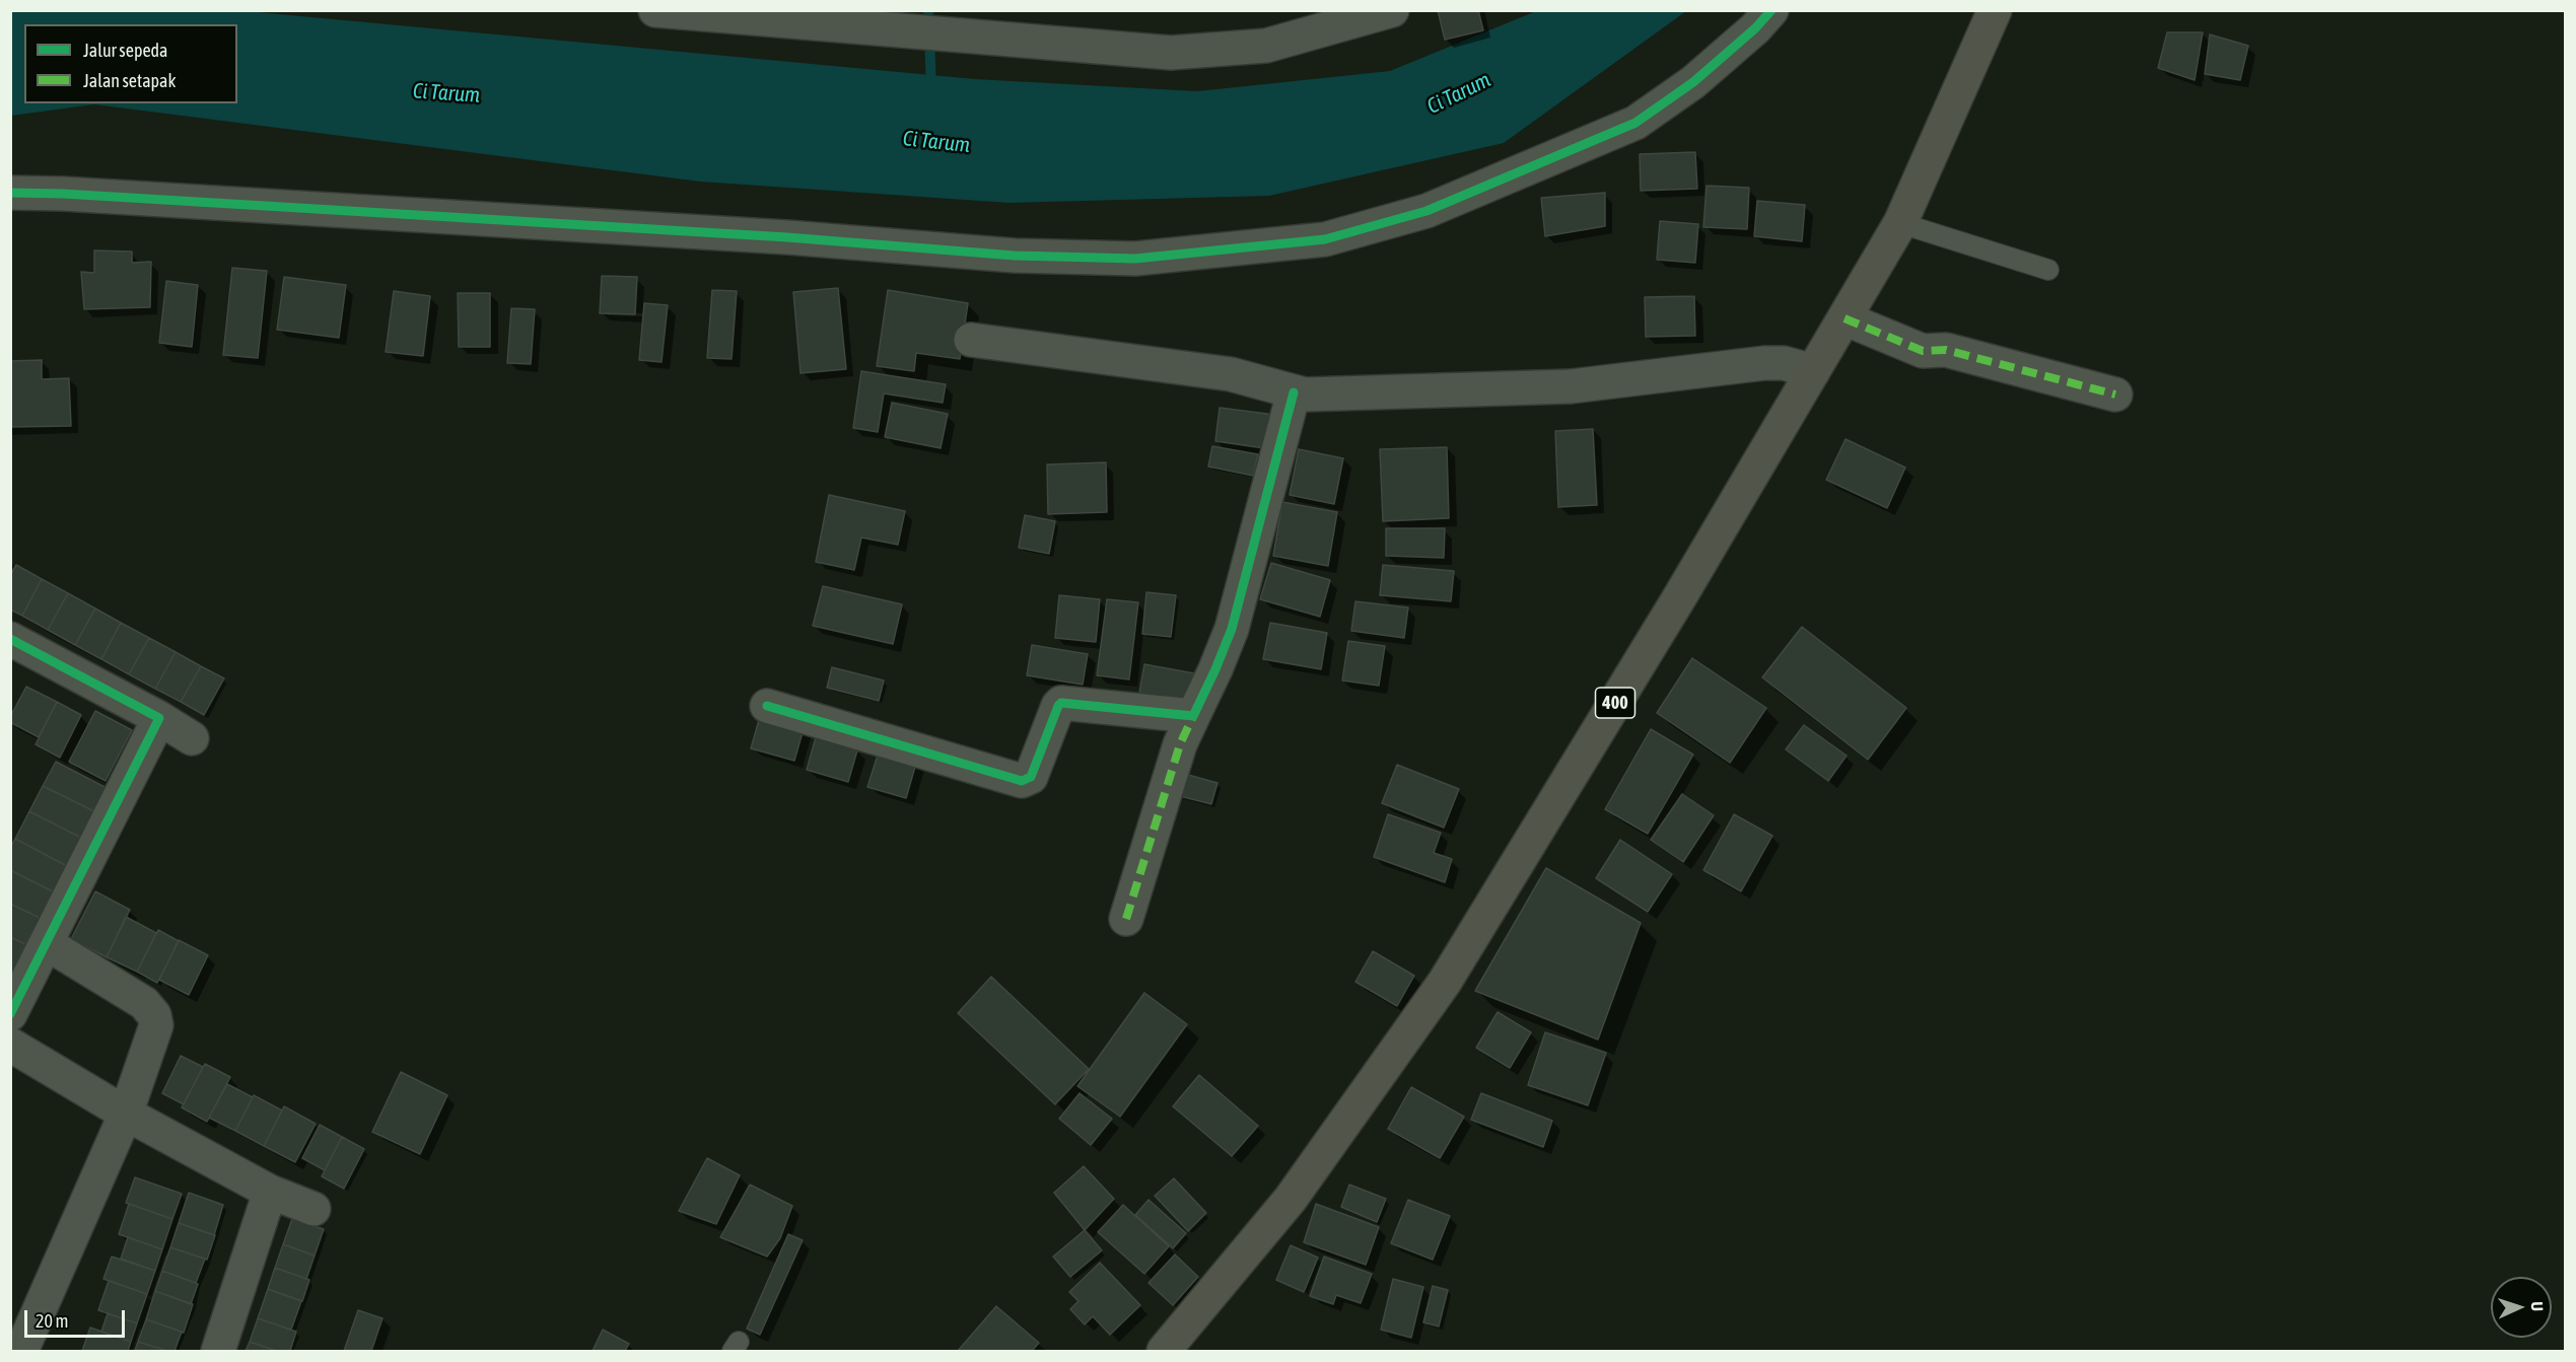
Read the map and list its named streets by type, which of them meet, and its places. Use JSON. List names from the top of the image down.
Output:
{
  "streets": {
    "main road": ["400"]
  },
  "water": ["Ci Tarum"],
  "legend": ["Jalur sepeda", "Jalan setapak"],
  "scale_bar": "20 m",
  "north": "right"
}
